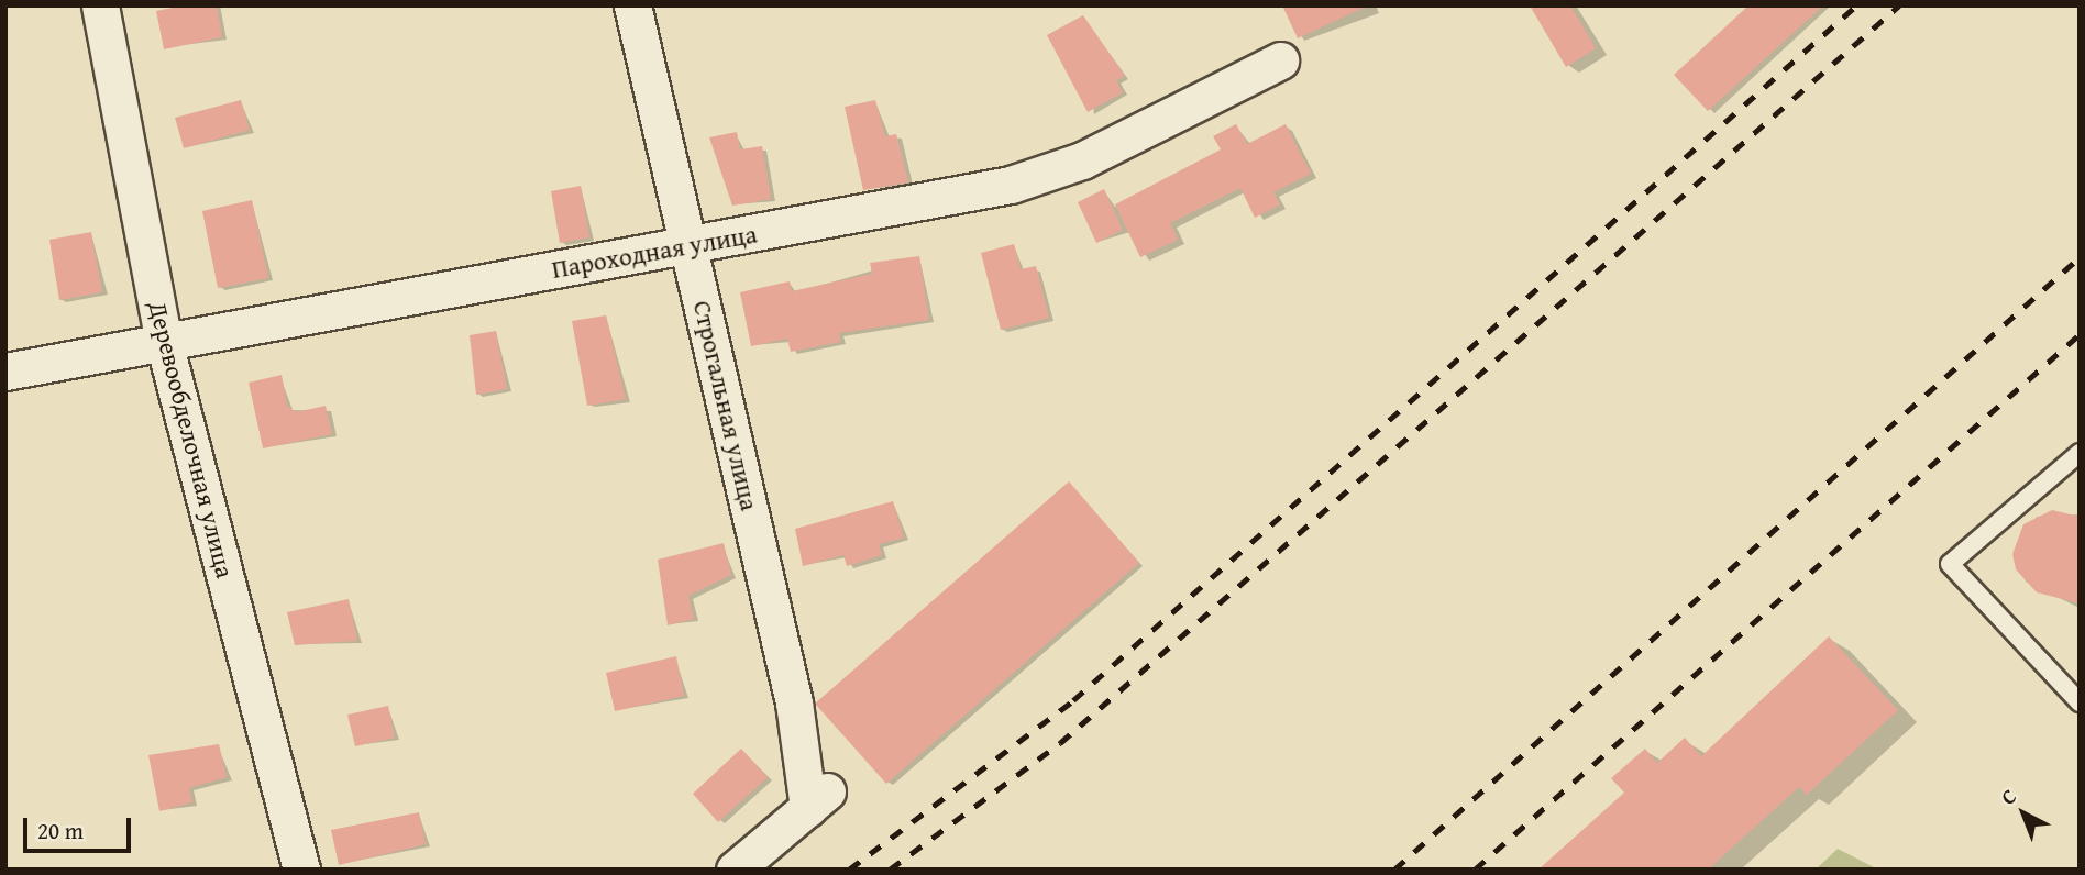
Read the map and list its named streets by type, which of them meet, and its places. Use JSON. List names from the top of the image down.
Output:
{
  "streets": {
    "street": ["Пароходная улица", "Строгальная улица", "Деревообделочная улица"]
  },
  "crossings": [
    ["Пароходная улица", "Строгальная улица"],
    ["Пароходная улица", "Деревообделочная улица"]
  ],
  "scale_bar": "20 m",
  "north": "top left"
}
